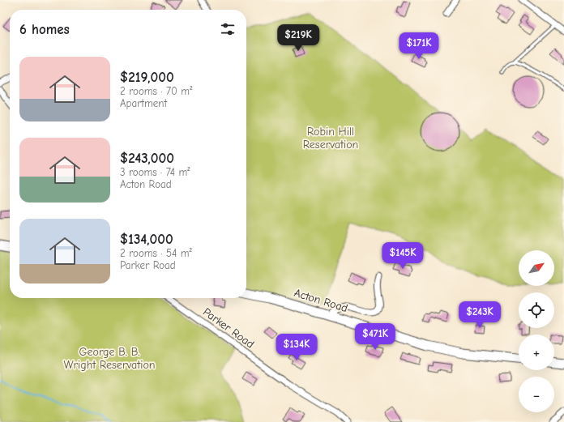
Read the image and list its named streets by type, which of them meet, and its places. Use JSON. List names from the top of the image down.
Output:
{
  "streets": {
    "main road": ["Acton Road"],
    "street": ["Parker Road"]
  },
  "parks": ["Robin Hill Reservation", "George B. B. Wright Reservation"],
  "north": "top right",
  "page": {
    "heading": "6 homes",
    "price": [
      "$219K",
      "$171K",
      "$145K",
      "$243K",
      "$471K",
      "$134K"
    ],
    "list": [
      {
        "name": "$219,000",
        "note": "2 rooms · 70 m² · Apartment"
      },
      {
        "name": "$243,000",
        "note": "3 rooms · 74 m² · Acton Road"
      },
      {
        "name": "$134,000",
        "note": "2 rooms · 54 m² · Parker Road"
      }
    ],
    "map_buttons": ["+", "−"]
  }
}
